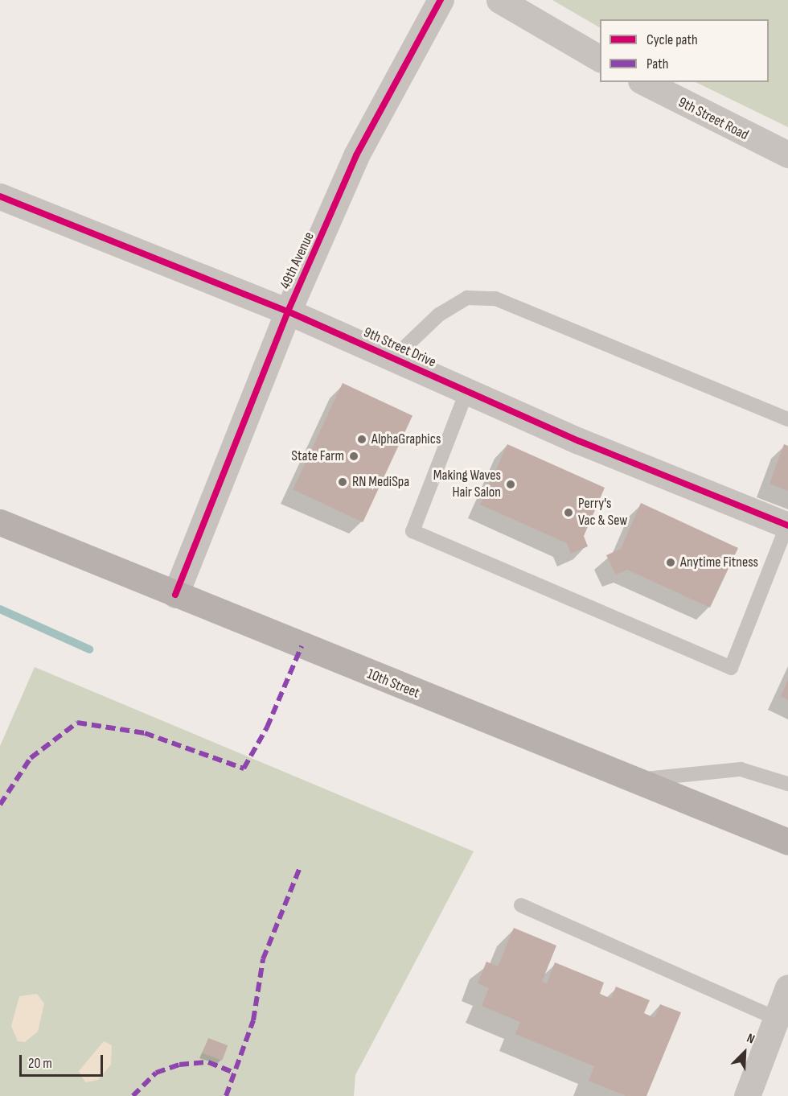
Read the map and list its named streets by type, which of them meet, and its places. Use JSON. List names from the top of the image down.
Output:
{
  "streets": {
    "main road": ["10th Street"],
    "street": ["9th Street Road", "49th Avenue", "9th Street Drive"]
  },
  "crossings": [
    ["49th Avenue", "9th Street Drive"],
    ["49th Avenue", "10th Street"]
  ],
  "places": [
    "AlphaGraphics",
    "State Farm",
    "RN MediSpa",
    "Making Waves Hair Salon",
    "Perry's Vac & Sew",
    "Anytime Fitness"
  ],
  "legend": ["Cycle path", "Path"],
  "scale_bar": "20 m",
  "north": "top right"
}
